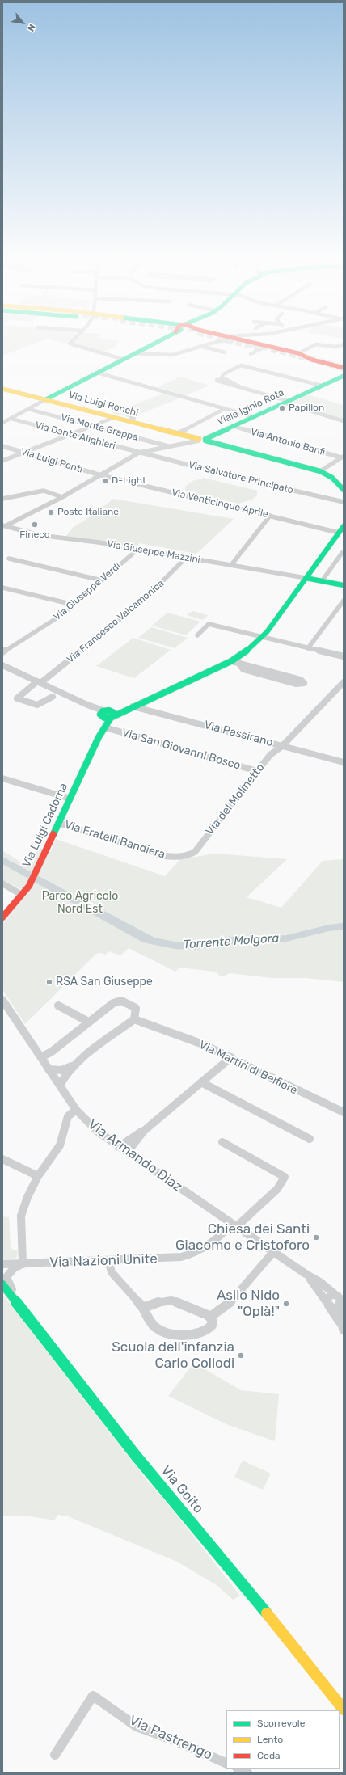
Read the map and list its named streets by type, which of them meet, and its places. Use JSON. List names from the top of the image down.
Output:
{
  "streets": {
    "main road": [
      "Via Luigi Ronchi",
      "Viale Iginio Rota",
      "Via Luigi Cadorna",
      "Via Goito"
    ],
    "street": [
      "Via Monte Grappa",
      "Via Dante Alighieri",
      "Via Antonio Banfi",
      "Via Luigi Ponti",
      "Via Salvatore Principato",
      "Via Venticinque Aprile",
      "Via Giuseppe Mazzini",
      "Via Giuseppe Verdi",
      "Via Francesco Valcamonica",
      "Via Passirano",
      "Via San Giovanni Bosco",
      "Via del Molinetto",
      "Via Fratelli Bandiera",
      "Via Martiri di Belfiore",
      "Via Armando Diaz",
      "Via Nazioni Unite",
      "Via Pastrengo"
    ]
  },
  "crossings": [
    ["Via Luigi Ronchi", "Viale Iginio Rota"],
    ["Viale Iginio Rota", "Via Antonio Banfi"],
    ["Via Dante Alighieri", "Via Salvatore Principato"],
    ["Via Luigi Ponti", "Via Venticinque Aprile"],
    ["Via Giuseppe Mazzini", "Via Giuseppe Verdi"],
    ["Via Giuseppe Mazzini", "Via Francesco Valcamonica"],
    ["Via Passirano", "Via del Molinetto"],
    ["Via San Giovanni Bosco", "Via del Molinetto"],
    ["Via San Giovanni Bosco", "Via Luigi Cadorna"],
    ["Via del Molinetto", "Via Fratelli Bandiera"],
    ["Via Luigi Cadorna", "Via Fratelli Bandiera"],
    ["Via Armando Diaz", "Via Nazioni Unite"]
  ],
  "water": ["Torrente Molgora"],
  "parks": ["Parco Agricolo Nord Est"],
  "places": [
    "Papillon",
    "D-Light",
    "Poste Italiane",
    "Fineco",
    "RSA San Giuseppe",
    "Chiesa dei Santi Giacomo e Cristoforo",
    "Asilo Nido \"Oplà!\"",
    "Scuola dell'infanzia Carlo Collodi"
  ],
  "legend": ["Scorrevole", "Lento", "Coda"],
  "north": "bottom right"
}
